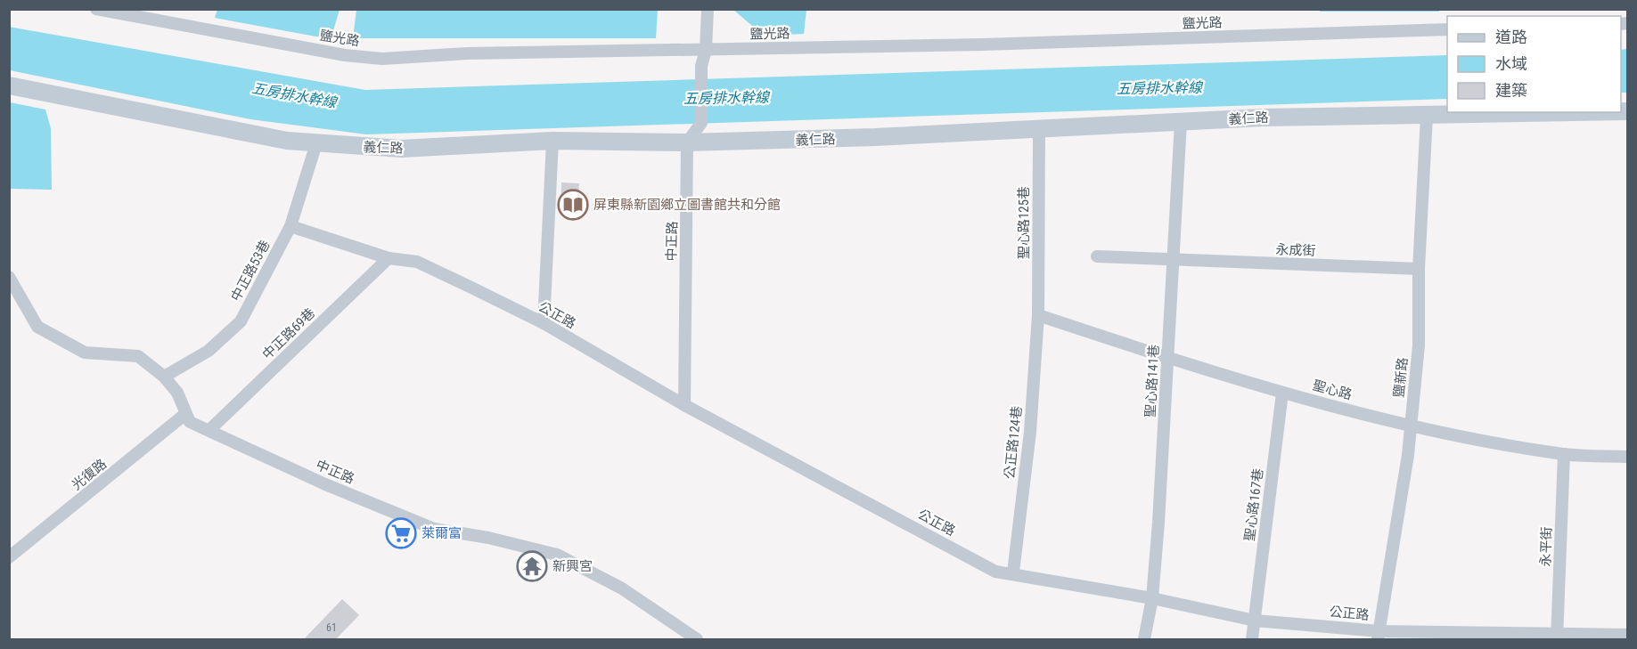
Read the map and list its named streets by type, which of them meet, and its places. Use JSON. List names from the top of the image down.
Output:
{
  "streets": {
    "street": [
      "鹽光路",
      "義仁路",
      "聖心路125巷",
      "中正路",
      "永成街",
      "中正路53巷",
      "公正路",
      "中正路69巷",
      "鹽新路",
      "聖心路141巷",
      "聖心路",
      "公正路124巷",
      "光復路",
      "聖心路167巷",
      "永平街"
    ]
  },
  "crossings": [
    ["義仁路", "聖心路125巷"],
    ["義仁路", "中正路"],
    ["義仁路", "中正路53巷"],
    ["義仁路", "鹽新路"],
    ["義仁路", "聖心路141巷"],
    ["聖心路125巷", "聖心路"],
    ["聖心路125巷", "公正路124巷"],
    ["中正路", "公正路"],
    ["中正路", "中正路69巷"],
    ["中正路", "光復路"],
    ["永成街", "鹽新路"],
    ["永成街", "聖心路141巷"],
    ["中正路53巷", "公正路"],
    ["公正路", "中正路69巷"],
    ["公正路", "鹽新路"],
    ["公正路", "聖心路141巷"],
    ["公正路", "公正路124巷"],
    ["公正路", "聖心路167巷"],
    ["公正路", "永平街"],
    ["鹽新路", "聖心路"],
    ["聖心路141巷", "聖心路"],
    ["聖心路", "公正路124巷"],
    ["聖心路", "聖心路167巷"],
    ["聖心路", "永平街"]
  ],
  "water": ["五房排水幹線"],
  "places": {
    "library": ["屏東縣新園鄉立圖書館共和分館"],
    "supermarket": ["萊爾富"],
    "temple": ["新興宮"]
  },
  "house_numbers": ["61"],
  "legend": ["道路", "水域", "建築"]
}
